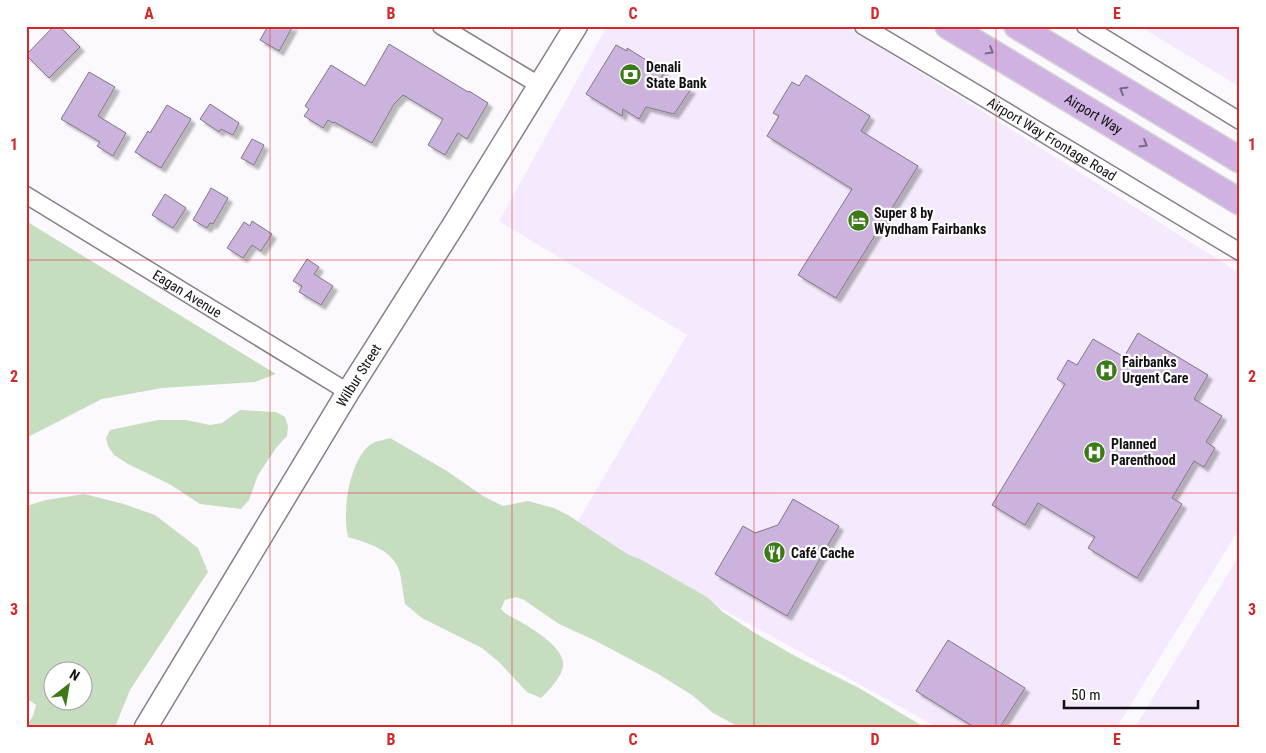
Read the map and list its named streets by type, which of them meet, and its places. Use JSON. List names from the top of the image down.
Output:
{
  "streets": {
    "main road": ["Airport Way"],
    "street": ["Airport Way Frontage Road", "Eagan Avenue", "Wilbur Street"]
  },
  "crossings": [
    ["Eagan Avenue", "Wilbur Street"]
  ],
  "places": {
    "bank": ["Denali State Bank"],
    "hotel": ["Super 8 by Wyndham Fairbanks"],
    "hospital": ["Fairbanks Urgent Care", "Planned Parenthood"],
    "restaurant": ["Café Cache"]
  },
  "scale_bar": "50 m",
  "north": "top right",
  "grid": {
    "columns": [
      "A",
      "B",
      "C",
      "D",
      "E"
    ],
    "rows": ["1", "2", "3"]
  }
}
